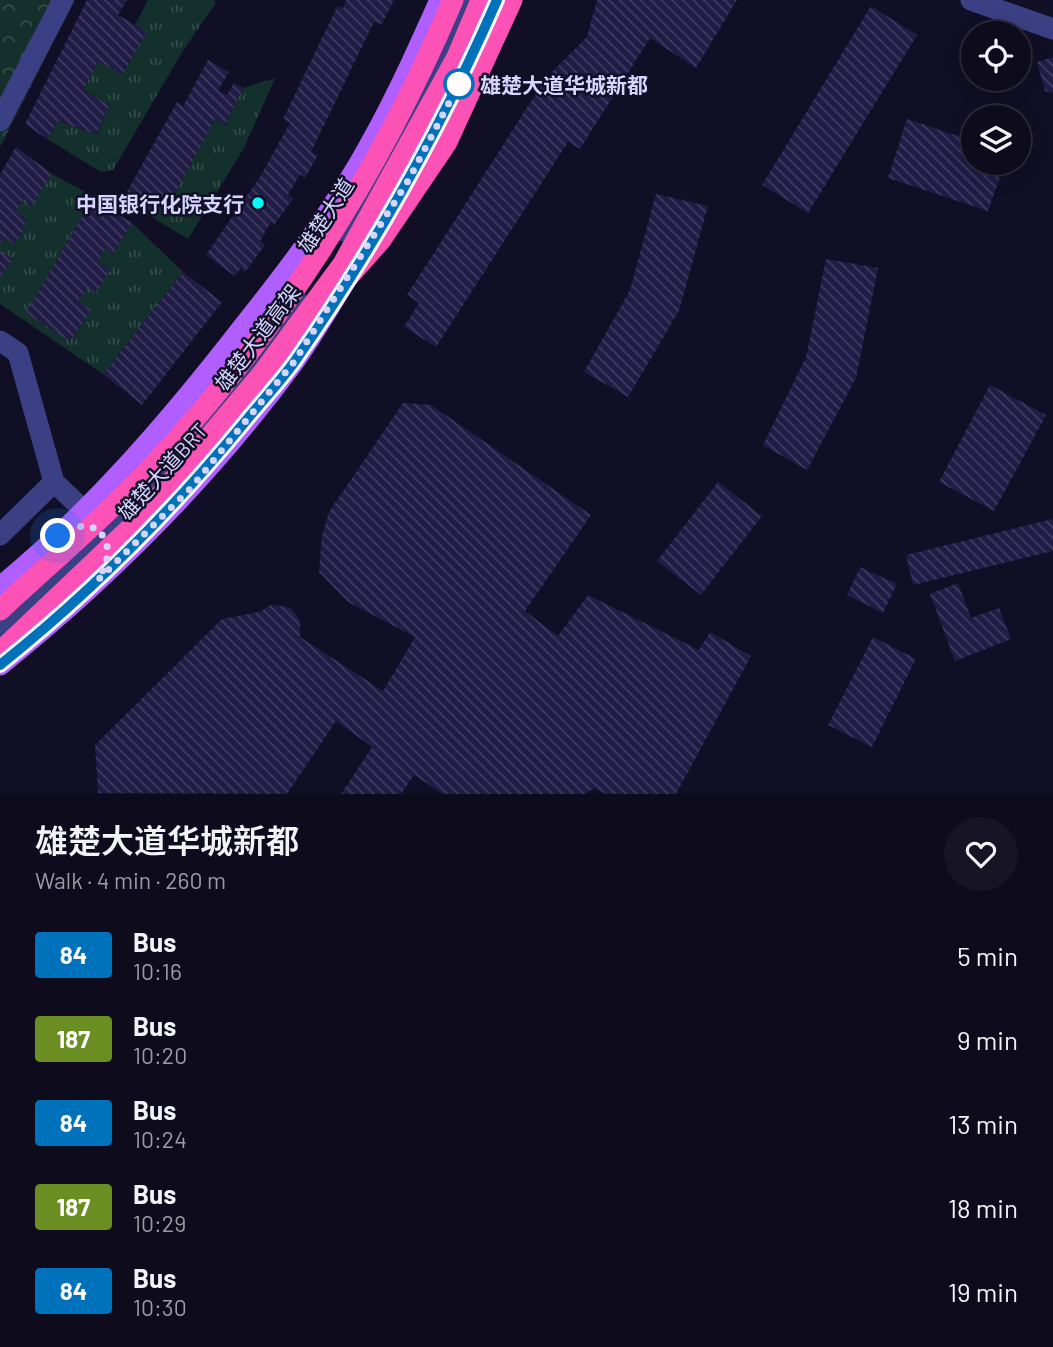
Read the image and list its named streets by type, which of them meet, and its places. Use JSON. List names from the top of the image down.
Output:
{
  "streets": {
    "highway": ["雄楚大道高架"],
    "main road": ["雄楚大道"],
    "street": ["雄楚大道BRT"]
  },
  "places": ["雄楚大道华城新都", "中国银行化院支行"],
  "lines": ["bus line 84"],
  "page": {
    "heading": ["雄楚大道华城新都", "Walk · 4 min · 260 m"],
    "list": [
      {
        "mark": "84",
        "name": "Bus",
        "note": "10:16",
        "value": "5 min"
      },
      {
        "mark": "187",
        "name": "Bus",
        "note": "10:20",
        "value": "9 min"
      },
      {
        "mark": "84",
        "name": "Bus",
        "note": "10:24",
        "value": "13 min"
      },
      {
        "mark": "187",
        "name": "Bus",
        "note": "10:29",
        "value": "18 min"
      },
      {
        "mark": "84",
        "name": "Bus",
        "note": "10:30",
        "value": "19 min"
      }
    ]
  }
}
